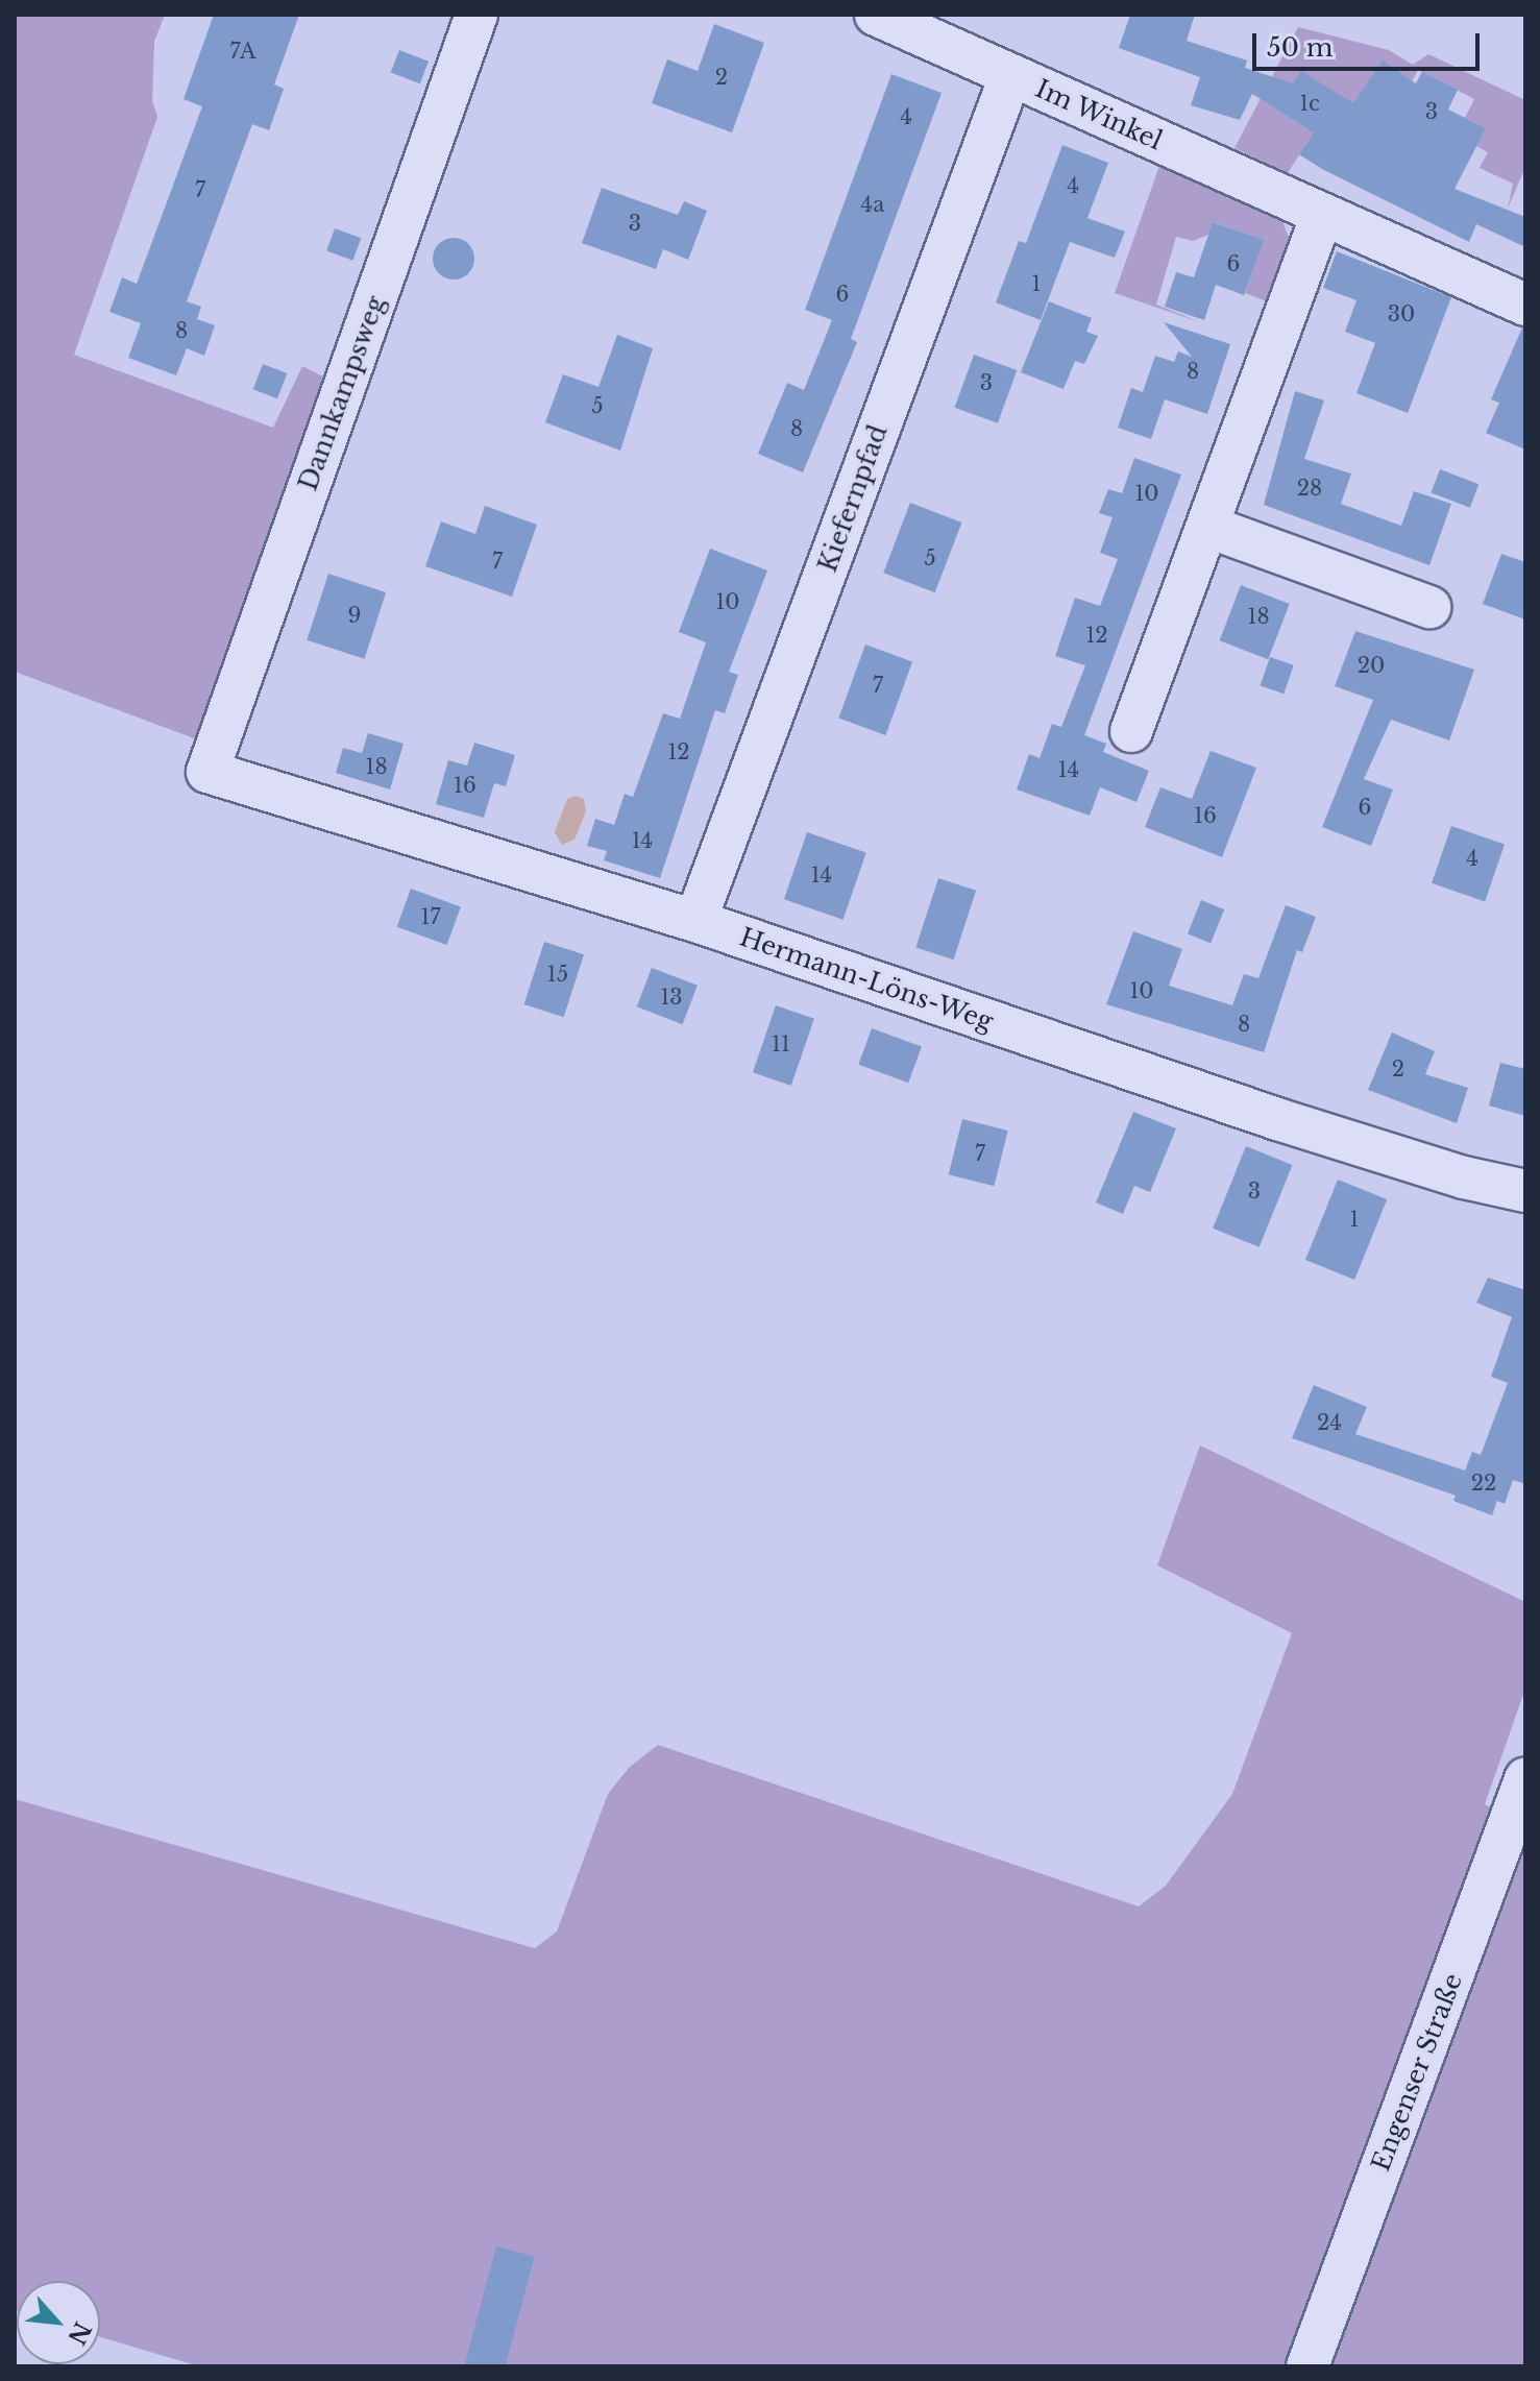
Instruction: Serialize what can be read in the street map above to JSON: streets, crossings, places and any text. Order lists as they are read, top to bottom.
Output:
{
  "streets": {
    "street": [
      "Im Winkel",
      "Dannkampsweg",
      "Kiefernpfad",
      "Hermann-Löns-Weg",
      "Engenser Straße"
    ]
  },
  "crossings": [
    ["Im Winkel", "Kiefernpfad"],
    ["Dannkampsweg", "Hermann-Löns-Weg"],
    ["Kiefernpfad", "Hermann-Löns-Weg"]
  ],
  "house_numbers": [
    "7A",
    "2",
    "1c",
    "3",
    "4",
    "4",
    "7",
    "4a",
    "3",
    "6",
    "1",
    "6",
    "30",
    "8",
    "8",
    "3",
    "5",
    "8",
    "28",
    "10",
    "5",
    "7",
    "10",
    "9",
    "18",
    "12",
    "20",
    "7",
    "12",
    "18",
    "14",
    "16",
    "6",
    "16",
    "14",
    "4",
    "14",
    "17",
    "15",
    "10",
    "13",
    "8",
    "11",
    "2",
    "7",
    "3",
    "1",
    "24",
    "22"
  ],
  "scale_bar": "50 m",
  "north": "bottom right"
}
